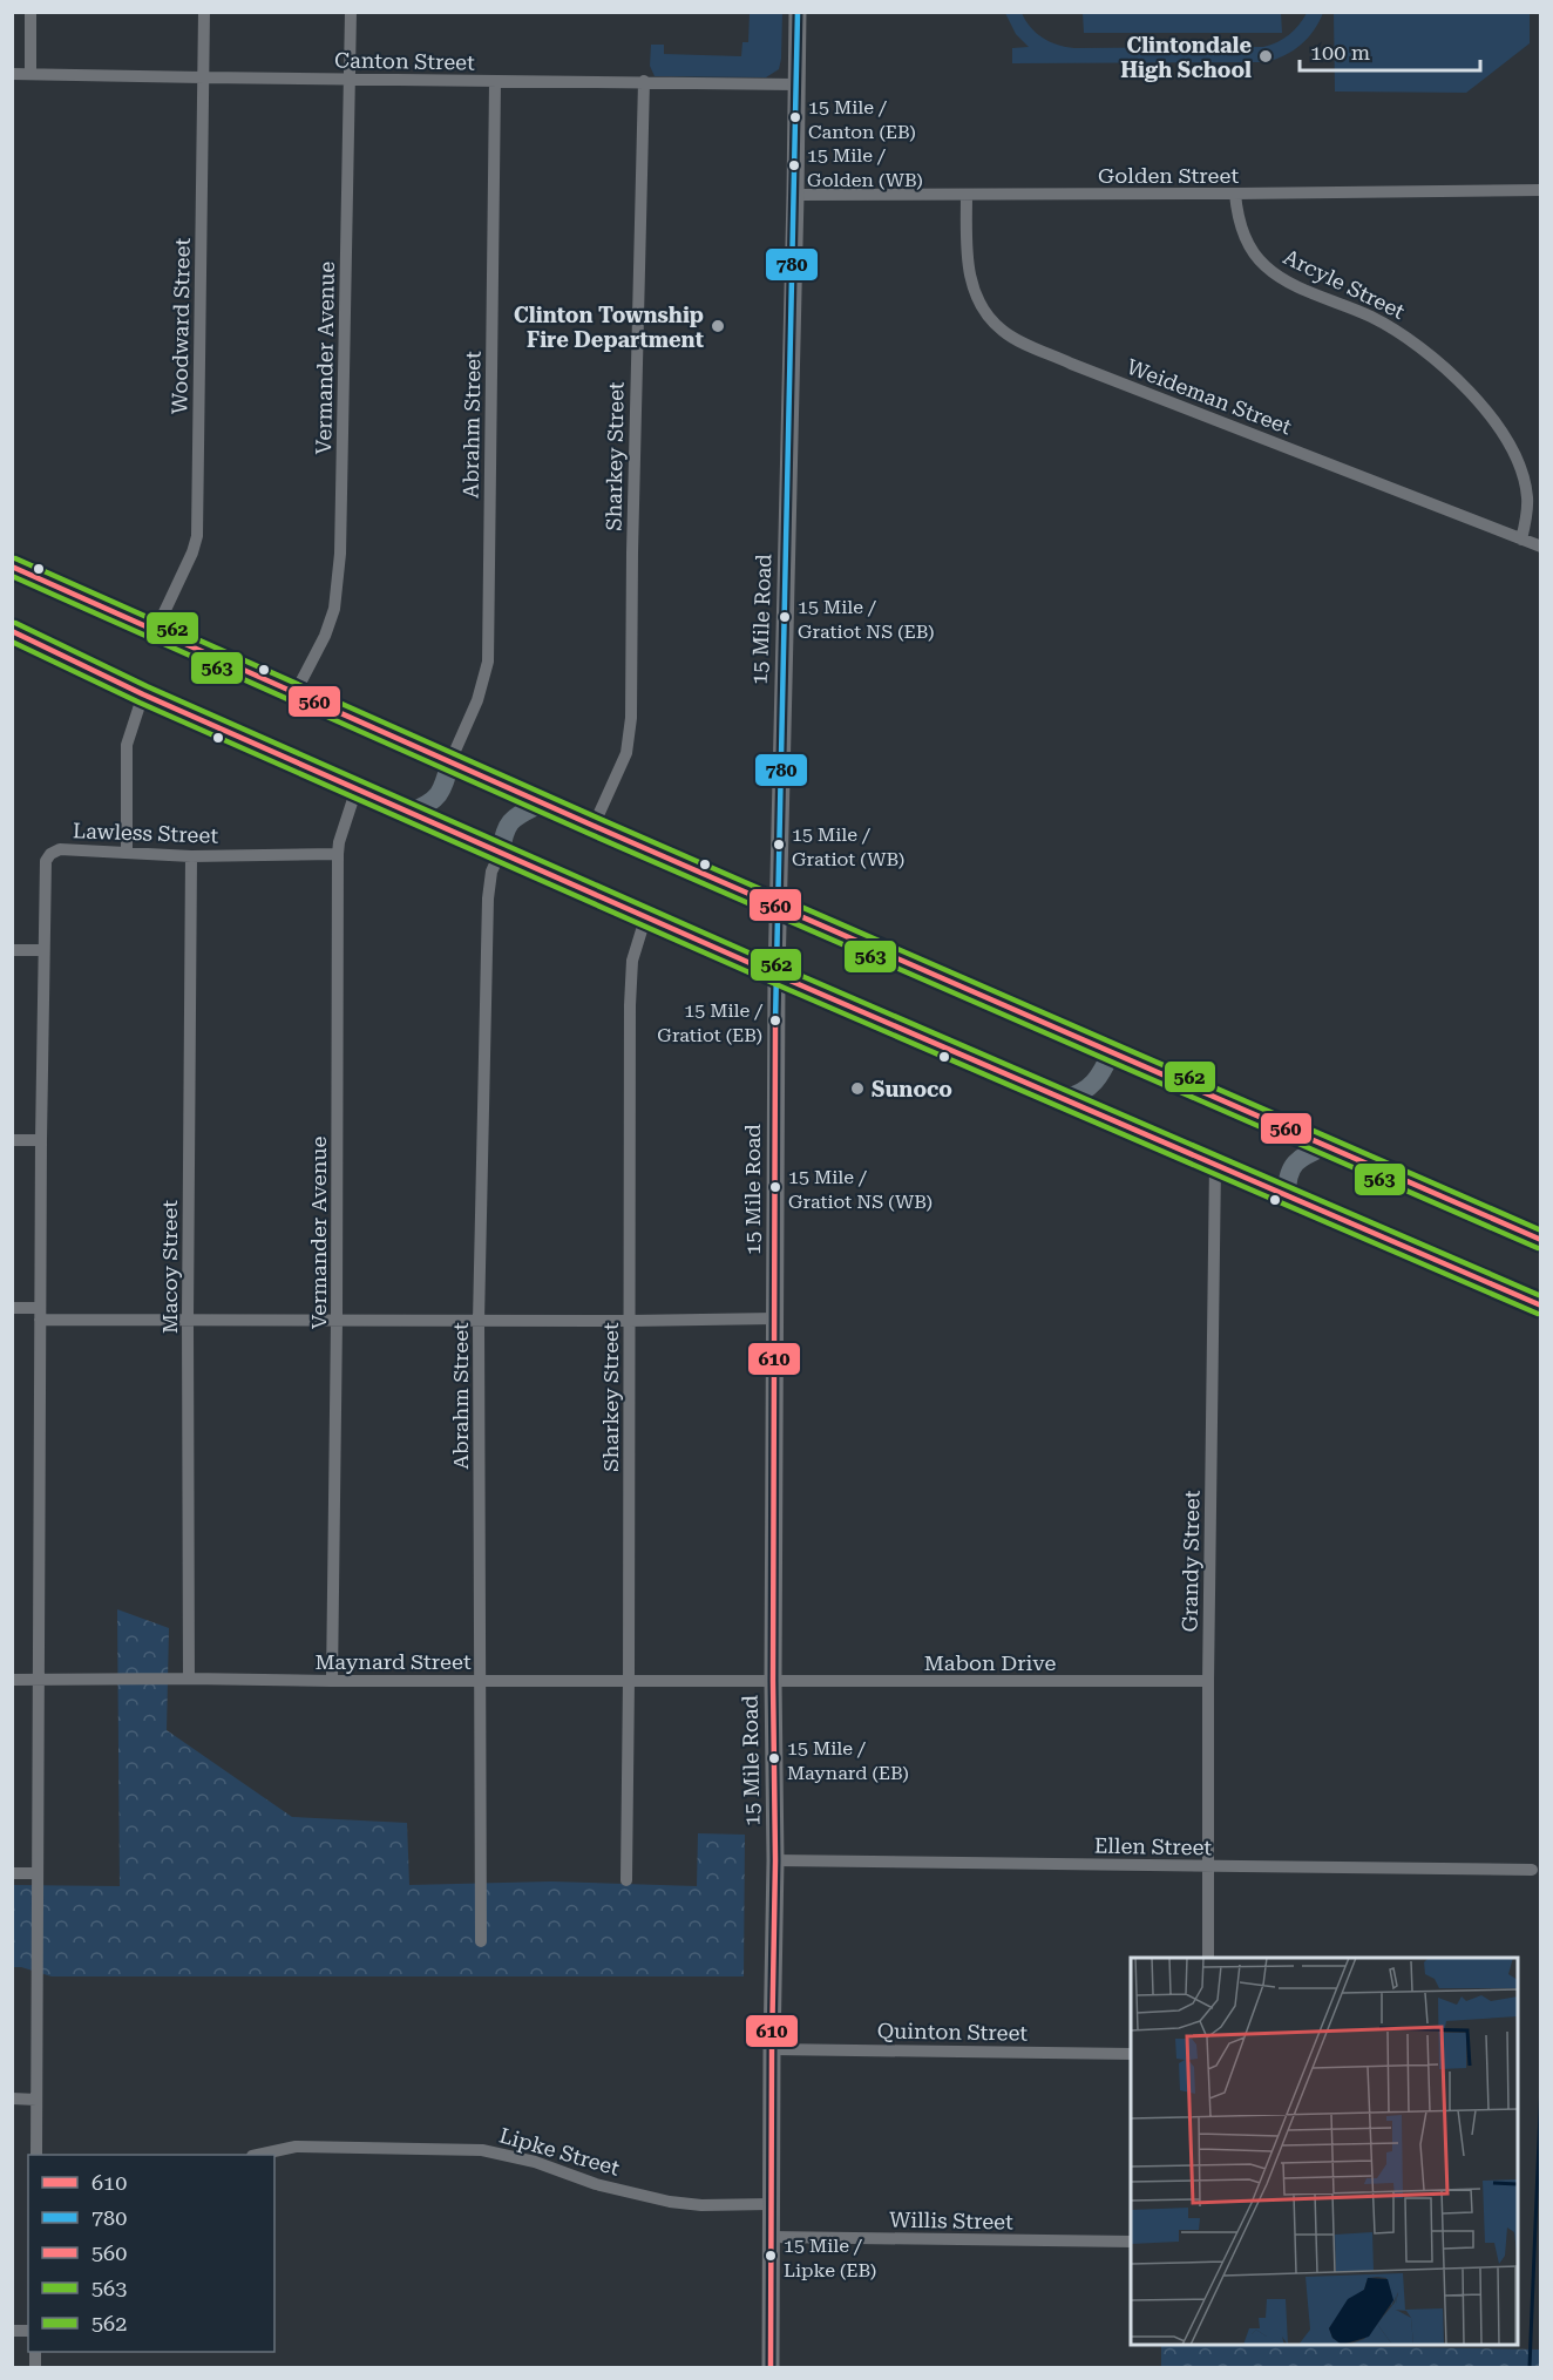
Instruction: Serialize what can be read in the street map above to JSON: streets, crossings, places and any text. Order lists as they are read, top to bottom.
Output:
{
  "streets": {
    "main road": ["15 Mile Road"],
    "street": [
      "Canton Street",
      "Golden Street",
      "Arcyle Street",
      "Woodward Street",
      "Vermander Avenue",
      "Weideman Street",
      "Abrahm Street",
      "Sharkey Street",
      "Lawless Street",
      "Macoy Street",
      "Grandy Street",
      "Maynard Street",
      "Mabon Drive",
      "Ellen Street",
      "Quinton Street",
      "Lipke Street",
      "Willis Street"
    ]
  },
  "crossings": [
    ["Canton Street", "Woodward Street"],
    ["Canton Street", "Vermander Avenue"],
    ["Canton Street", "Abrahm Street"],
    ["Canton Street", "Sharkey Street"],
    ["Canton Street", "15 Mile Road"],
    ["Golden Street", "Arcyle Street"],
    ["Golden Street", "Weideman Street"],
    ["Golden Street", "15 Mile Road"],
    ["Arcyle Street", "Weideman Street"],
    ["Vermander Avenue", "Lawless Street"],
    ["Vermander Avenue", "Maynard Street"],
    ["Abrahm Street", "Maynard Street"],
    ["Sharkey Street", "Maynard Street"],
    ["15 Mile Road", "Maynard Street"],
    ["15 Mile Road", "Mabon Drive"],
    ["15 Mile Road", "Ellen Street"],
    ["15 Mile Road", "Quinton Street"],
    ["15 Mile Road", "Lipke Street"],
    ["15 Mile Road", "Willis Street"],
    ["Lawless Street", "Macoy Street"],
    ["Macoy Street", "Maynard Street"],
    ["Grandy Street", "Mabon Drive"],
    ["Grandy Street", "Ellen Street"],
    ["Maynard Street", "Mabon Drive"]
  ],
  "places": [
    "Clintondale High School",
    "15 Mile / Canton (EB)",
    "15 Mile / Golden (WB)",
    "Clinton Township Fire Department",
    "15 Mile / Gratiot NS (EB)",
    "15 Mile / Gratiot (WB)",
    "15 Mile / Gratiot (EB)",
    "Sunoco",
    "15 Mile / Gratiot NS (WB)",
    "15 Mile / Maynard (EB)",
    "15 Mile / Lipke (EB)"
  ],
  "lines": [
    "transit line 780",
    "transit line 562",
    "transit line 560",
    "transit line 563",
    "transit line 610"
  ],
  "legend": [
    "610",
    "780",
    "560",
    "563",
    "562"
  ],
  "scale_bar": "100 m"
}
